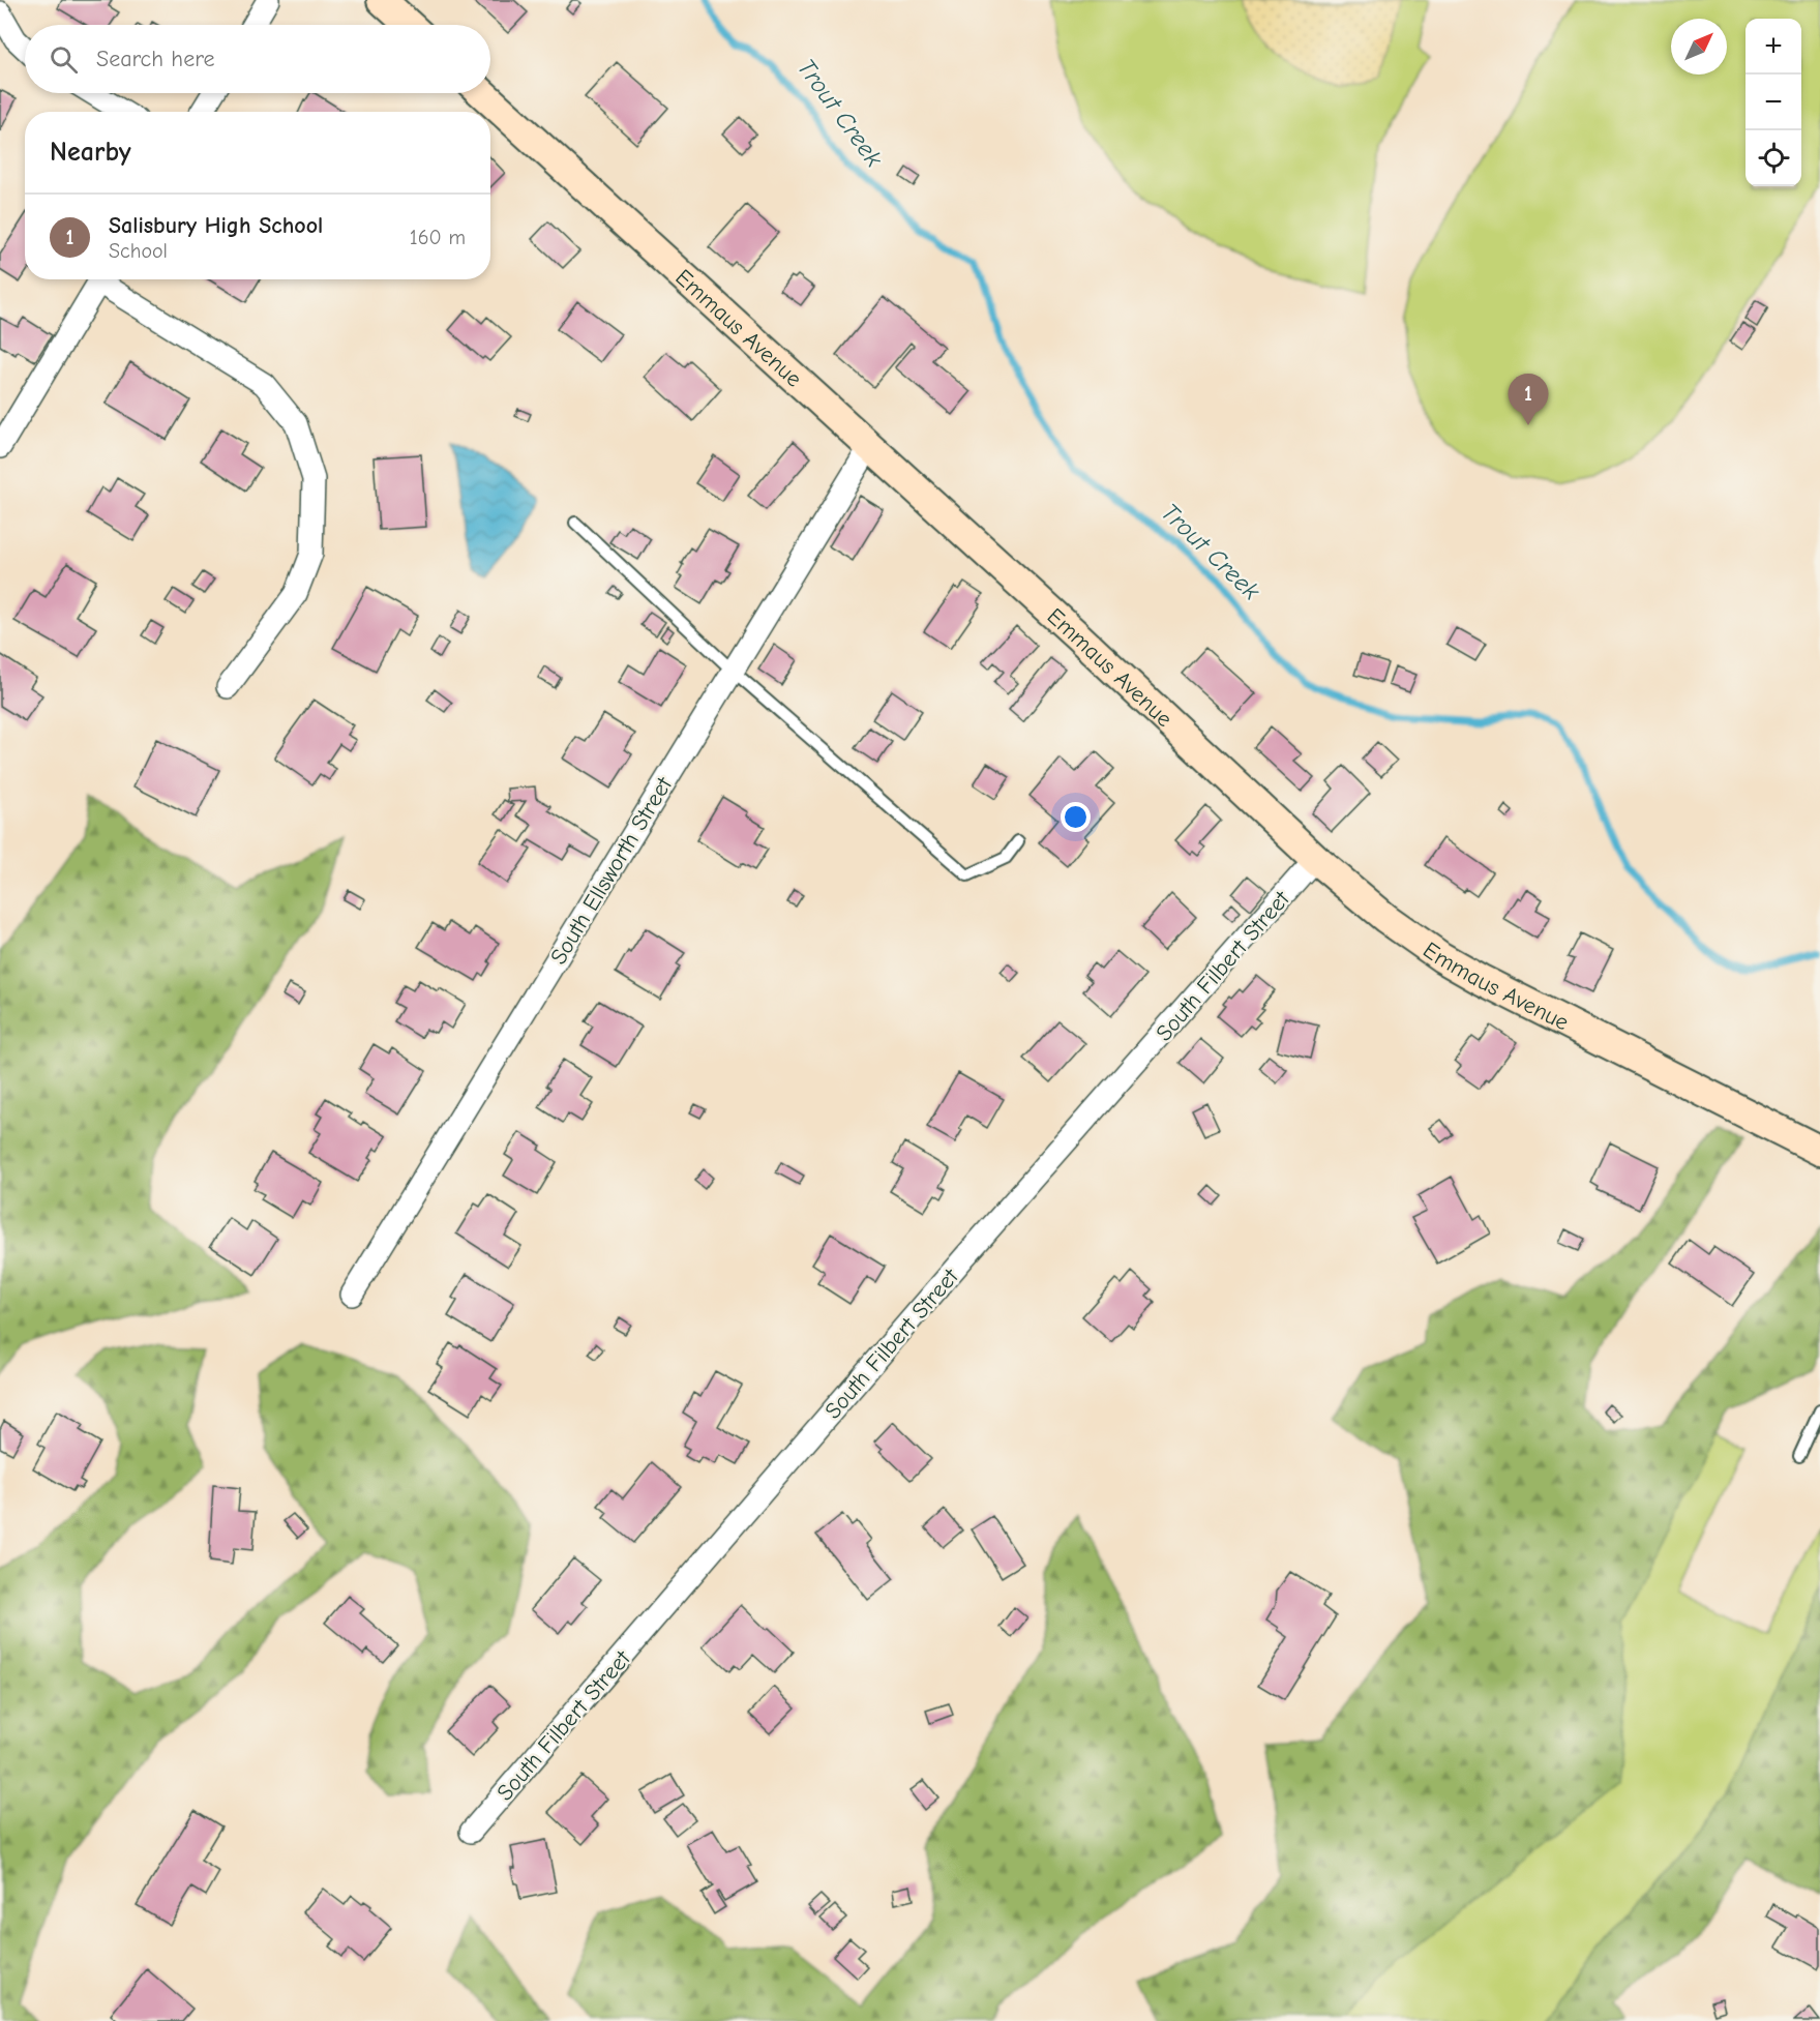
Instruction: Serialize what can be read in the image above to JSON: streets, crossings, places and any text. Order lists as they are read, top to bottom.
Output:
{
  "streets": {
    "main road": ["Emmaus Avenue"],
    "street": ["South Ellsworth Street", "South Filbert Street"]
  },
  "crossings": [
    ["Emmaus Avenue", "South Ellsworth Street"],
    ["Emmaus Avenue", "South Filbert Street"]
  ],
  "water": ["Trout Creek"],
  "north": "top right",
  "page": {
    "map_buttons": ["+", "−"],
    "search": "Search here",
    "heading": "Nearby",
    "list": [
      {
        "mark": "1",
        "name": "Salisbury High School",
        "note": "School",
        "value": "160 m"
      }
    ],
    "pins": "1"
  }
}
